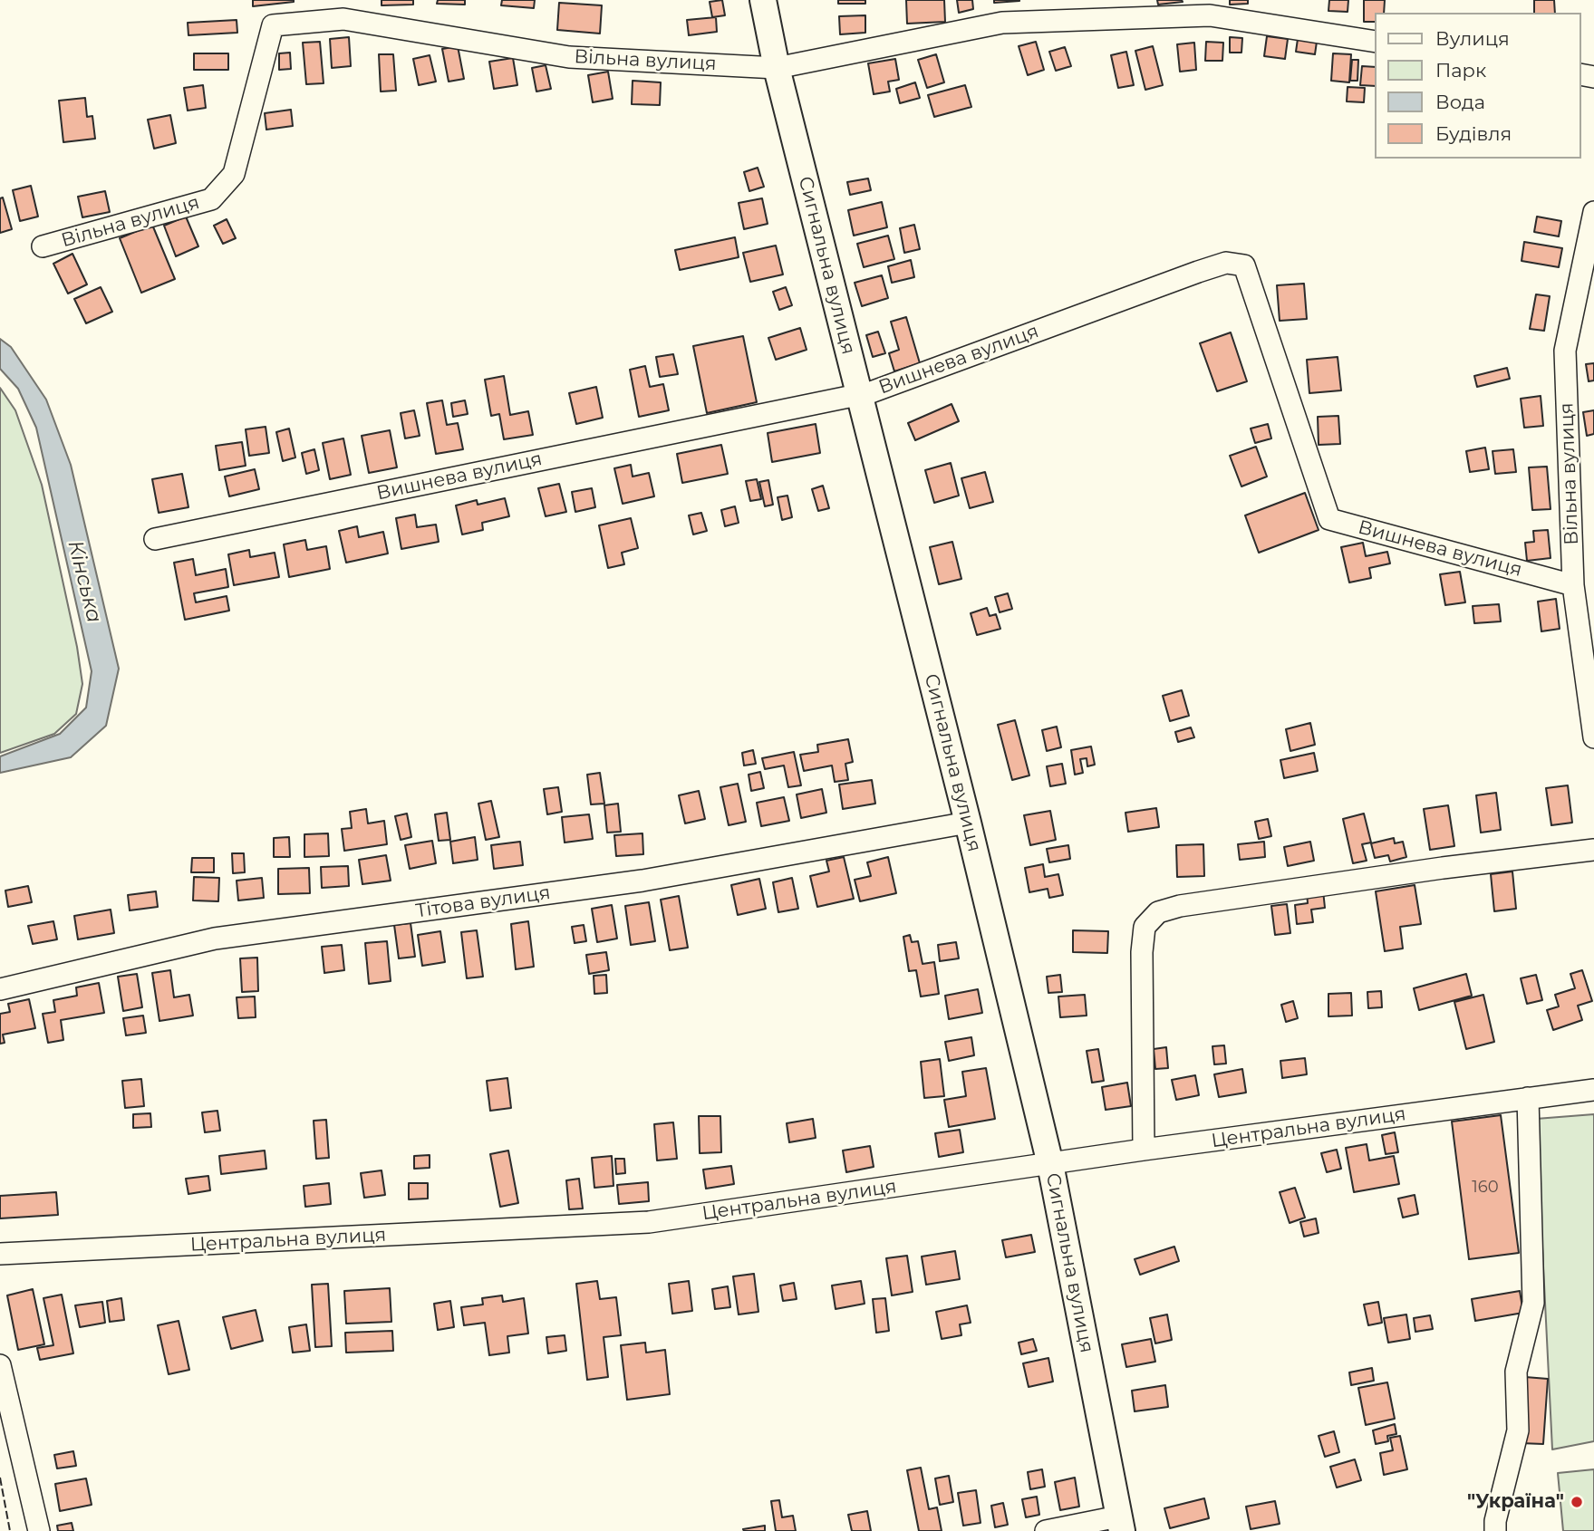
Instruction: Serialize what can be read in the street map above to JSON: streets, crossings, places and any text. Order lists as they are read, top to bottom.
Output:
{
  "streets": {
    "main road": ["Сигнальна вулиця"],
    "street": [
      "Вільна вулиця",
      "Вишнева вулиця",
      "Тітова вулиця",
      "Центральна вулиця"
    ]
  },
  "crossings": [
    ["Вільна вулиця", "Сигнальна вулиця"],
    ["Вільна вулиця", "Вишнева вулиця"],
    ["Сигнальна вулиця", "Вишнева вулиця"],
    ["Сигнальна вулиця", "Тітова вулиця"],
    ["Сигнальна вулиця", "Центральна вулиця"]
  ],
  "water": ["Кінська"],
  "places": ["\"Україна\""],
  "house_numbers": ["160"],
  "legend": [
    "Вулиця",
    "Парк",
    "Вода",
    "Будівля"
  ]
}
